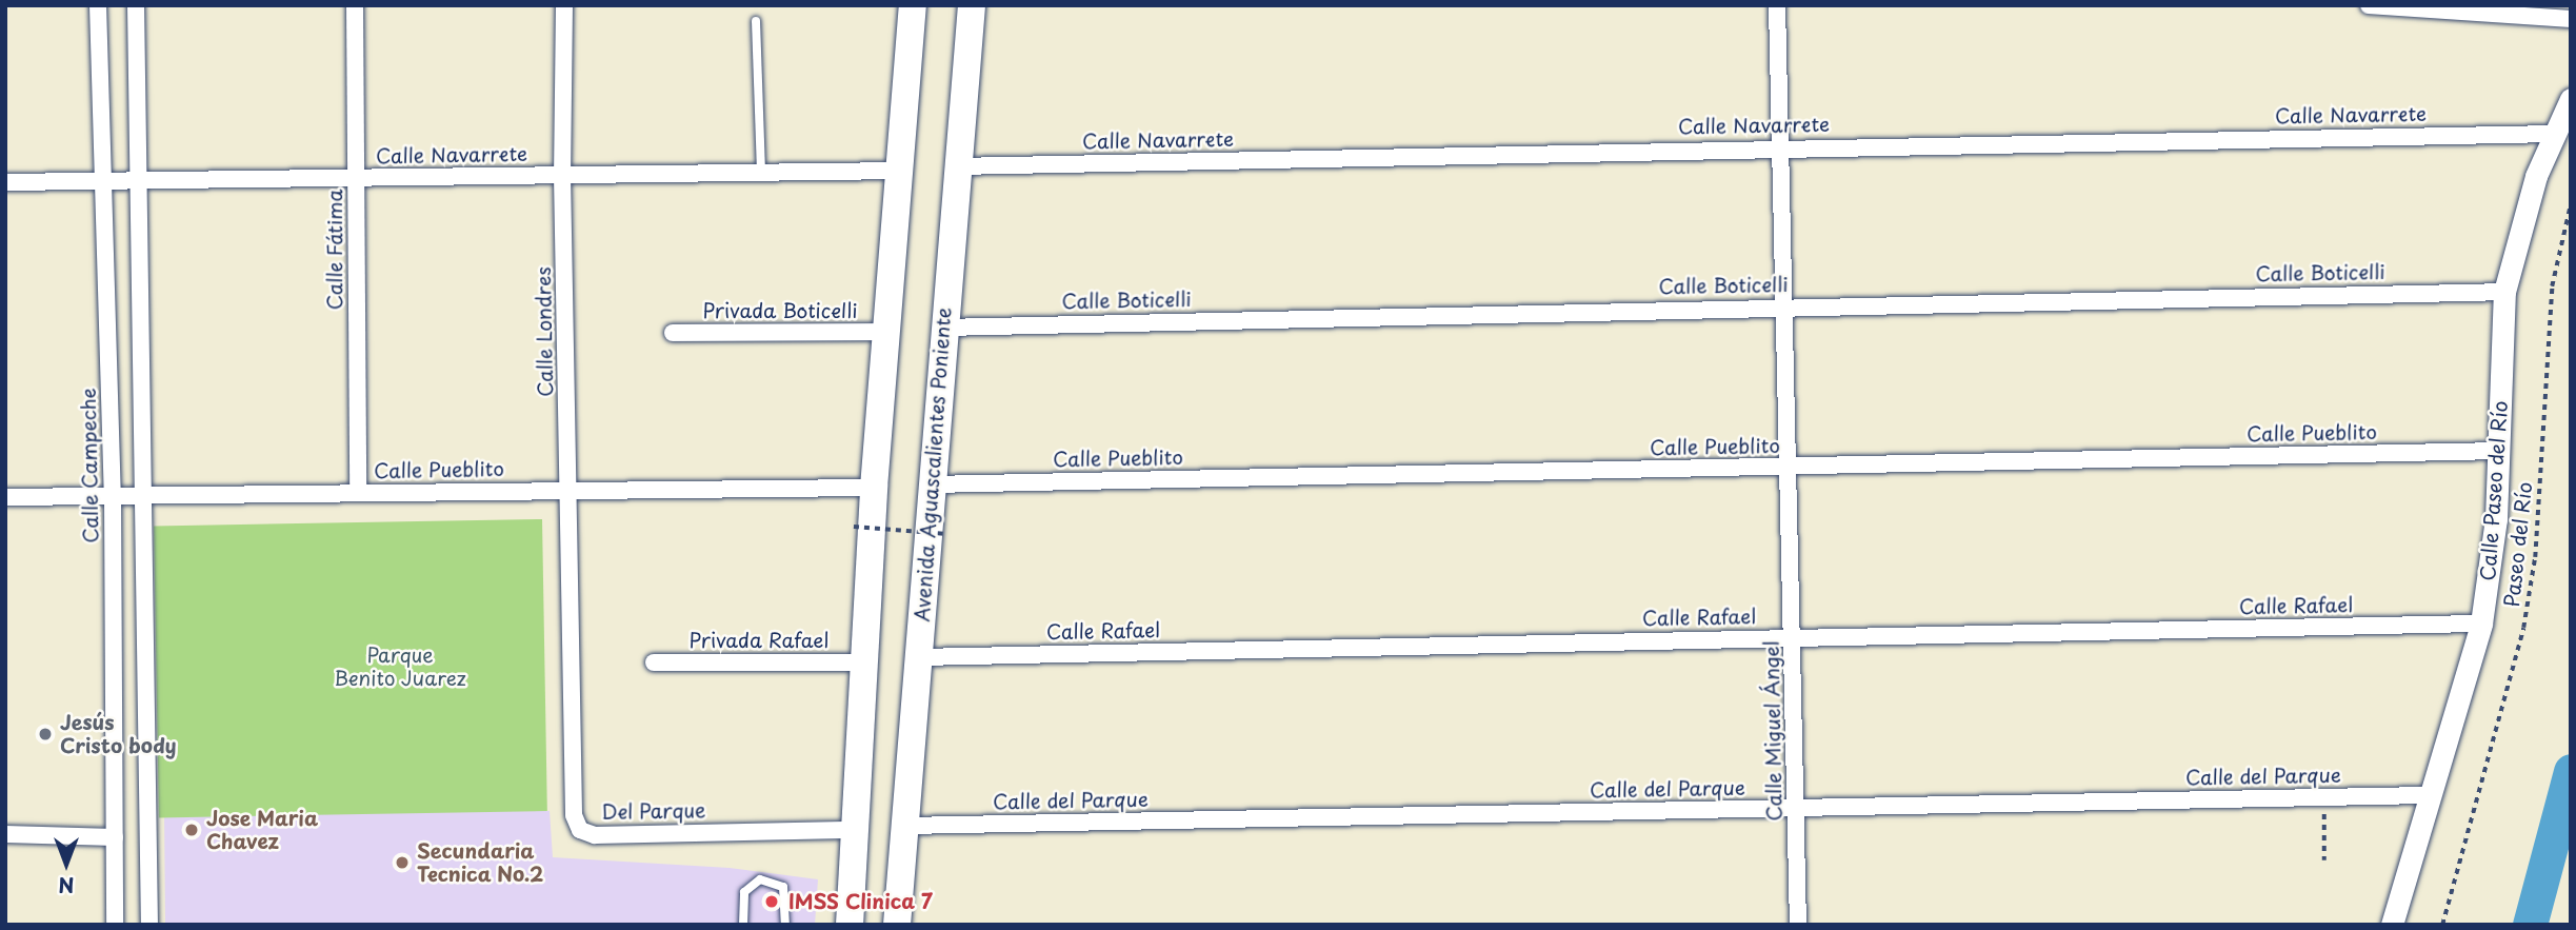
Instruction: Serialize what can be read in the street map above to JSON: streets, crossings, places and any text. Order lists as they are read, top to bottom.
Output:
{
  "streets": {
    "main road": ["Avenida Aguascalientes Poniente"],
    "street": [
      "Calle Navarrete",
      "Calle Fátima",
      "Calle Boticelli",
      "Privada Boticelli",
      "Calle Londres",
      "Calle Pueblito",
      "Calle Campeche",
      "Calle Paseo del Río",
      "Calle Rafael",
      "Privada Rafael",
      "Calle Miguel Ángel",
      "Calle del Parque",
      "Del Parque"
    ],
    "path": ["Paseo del Río"]
  },
  "crossings": [
    ["Calle Navarrete", "Calle Fátima"],
    ["Calle Navarrete", "Calle Londres"],
    ["Calle Navarrete", "Avenida Aguascalientes Poniente"],
    ["Calle Navarrete", "Calle Campeche"],
    ["Calle Navarrete", "Calle Paseo del Río"],
    ["Calle Navarrete", "Calle Miguel Ángel"],
    ["Calle Fátima", "Calle Pueblito"],
    ["Calle Boticelli", "Avenida Aguascalientes Poniente"],
    ["Calle Boticelli", "Calle Paseo del Río"],
    ["Calle Boticelli", "Calle Miguel Ángel"],
    ["Calle Londres", "Calle Pueblito"],
    ["Calle Londres", "Del Parque"],
    ["Calle Pueblito", "Avenida Aguascalientes Poniente"],
    ["Calle Pueblito", "Calle Campeche"],
    ["Calle Pueblito", "Calle Paseo del Río"],
    ["Calle Pueblito", "Calle Miguel Ángel"],
    ["Avenida Aguascalientes Poniente", "Calle Rafael"],
    ["Avenida Aguascalientes Poniente", "Calle del Parque"],
    ["Calle Paseo del Río", "Calle Rafael"],
    ["Calle Paseo del Río", "Calle del Parque"],
    ["Calle Rafael", "Calle Miguel Ángel"],
    ["Calle Miguel Ángel", "Calle del Parque"]
  ],
  "parks": ["Parque Benito Juarez"],
  "places": [
    "Jesús Cristo body",
    "Jose Maria Chavez",
    "Secundaria Tecnica No.2",
    "IMSS Clinica 7"
  ],
  "north": "bottom"
}
